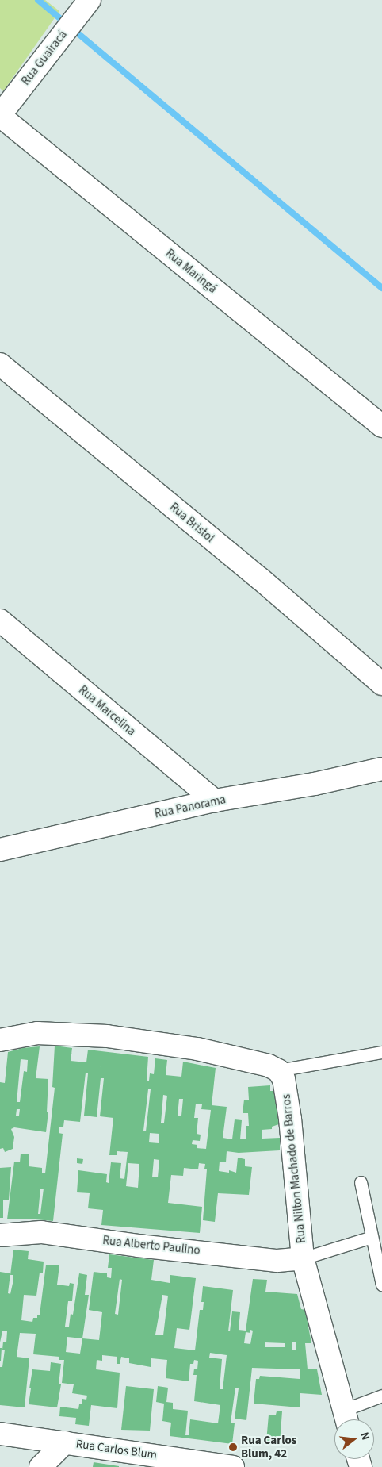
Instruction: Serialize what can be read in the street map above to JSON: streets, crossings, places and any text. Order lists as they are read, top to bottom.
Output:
{
  "streets": {
    "street": [
      "Rua Guairacá",
      "Rua Maringá",
      "Rua Bristol",
      "Rua Marcelina",
      "Rua Panorama",
      "Rua Nilton Machado de Barros",
      "Rua Alberto Paulino",
      "Rua Carlos Blum"
    ]
  },
  "crossings": [
    ["Rua Guairacá", "Rua Maringá"],
    ["Rua Marcelina", "Rua Panorama"],
    ["Rua Nilton Machado de Barros", "Rua Alberto Paulino"]
  ],
  "places": ["Rua Carlos Blum, 42"],
  "north": "right"
}
